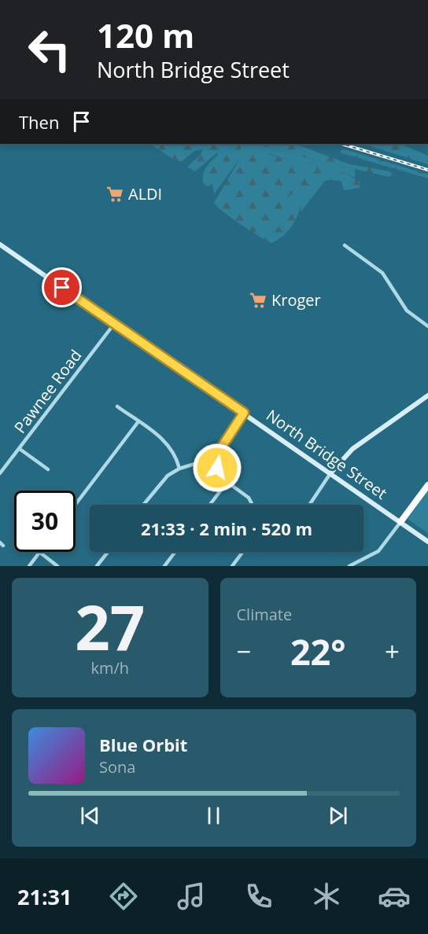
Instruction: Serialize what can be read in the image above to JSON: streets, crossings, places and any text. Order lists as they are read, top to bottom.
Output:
{
  "streets": {
    "main road": ["North Bridge Street"],
    "street": ["Pawnee Road"]
  },
  "crossings": [
    ["Pawnee Road", "North Bridge Street"]
  ],
  "places": {
    "supermarket": ["ALDI", "Kroger"]
  },
  "page": {
    "turn": ["120 m", "North Bridge Street"],
    "then": "Then",
    "limit": "30",
    "trip": "21:33 · 2 min · 520 m",
    "tile": [
      ["27", "km/h"],
      "Climate"
    ],
    "heat": ["−", "22°", "+"],
    "song": ["Blue Orbit", "Sona"],
    "tabs": "21:31"
  }
}
